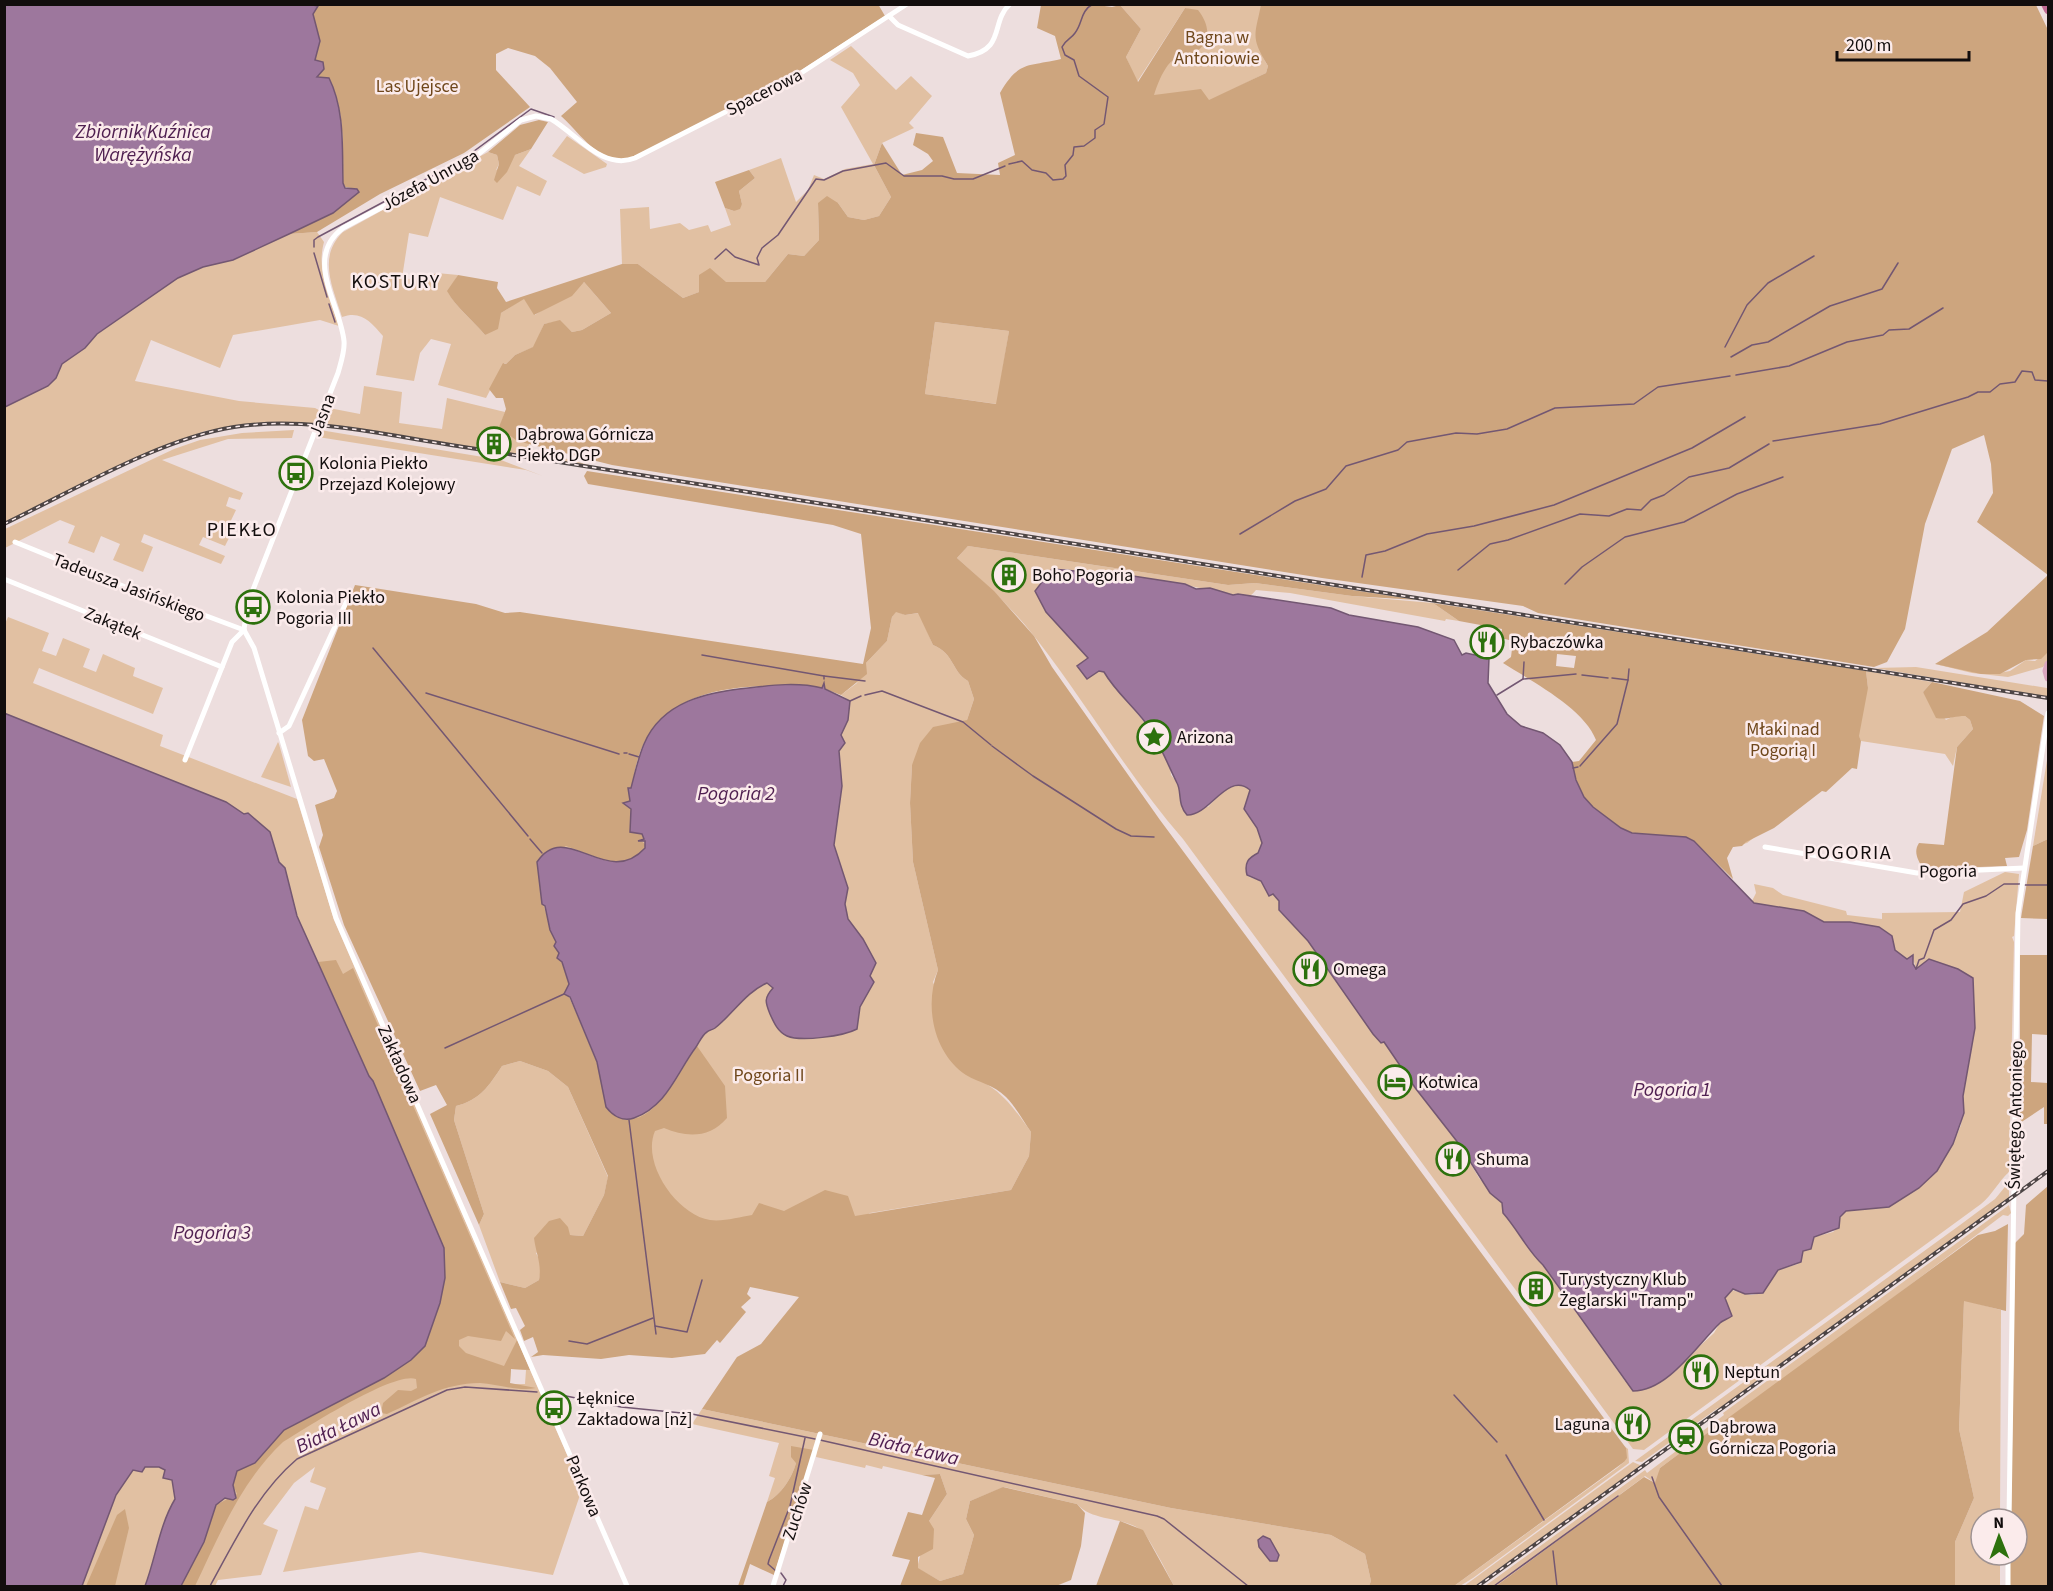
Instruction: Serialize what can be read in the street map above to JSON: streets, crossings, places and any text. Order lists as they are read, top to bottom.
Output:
{
  "streets": {
    "street": [
      "Spacerowa",
      "Józefa Unruga",
      "Jasna",
      "Tadeusza Jasińskiego",
      "Zakątek",
      "Pogoria",
      "Zakładowa",
      "Świętego Antoniego",
      "Parkowa",
      "Zuchów"
    ]
  },
  "crossings": [
    ["Spacerowa", "Józefa Unruga"],
    ["Józefa Unruga", "Jasna"],
    ["Jasna", "Tadeusza Jasińskiego"],
    ["Jasna", "Zakątek"],
    ["Jasna", "Zakładowa"],
    ["Tadeusza Jasińskiego", "Zakładowa"],
    ["Pogoria", "Świętego Antoniego"],
    ["Zakładowa", "Parkowa"]
  ],
  "districts": ["KOSTURY", "PIEKŁO", "POGORIA"],
  "water": [
    "Zbiornik Kuźnica Warężyńska",
    "Pogoria 2",
    "Pogoria 1",
    "Pogoria 3",
    "Biała Ława"
  ],
  "parks": [
    "Bagna w Antoniowie",
    "Las Ujejsce",
    "Młaki nad Pogorią I",
    "Pogoria II"
  ],
  "places": {
    "building": ["Dąbrowa Górnicza Piekło DGP", "Boho Pogoria", "Turystyczny Klub Żeglarski \"Tramp\""],
    "bus stop": ["Kolonia Piekło Przejazd Kolejowy", "Kolonia Piekło Pogoria III", "Łęknice Zakładowa [nż]"],
    "restaurant": [
      "Rybaczówka",
      "Omega",
      "Shuma",
      "Neptun",
      "Laguna"
    ],
    "place": ["Arizona"],
    "hotel": ["Kotwica"],
    "station": ["Dąbrowa Górnicza Pogoria"]
  },
  "scale_bar": "200 m",
  "north": "top"
}
